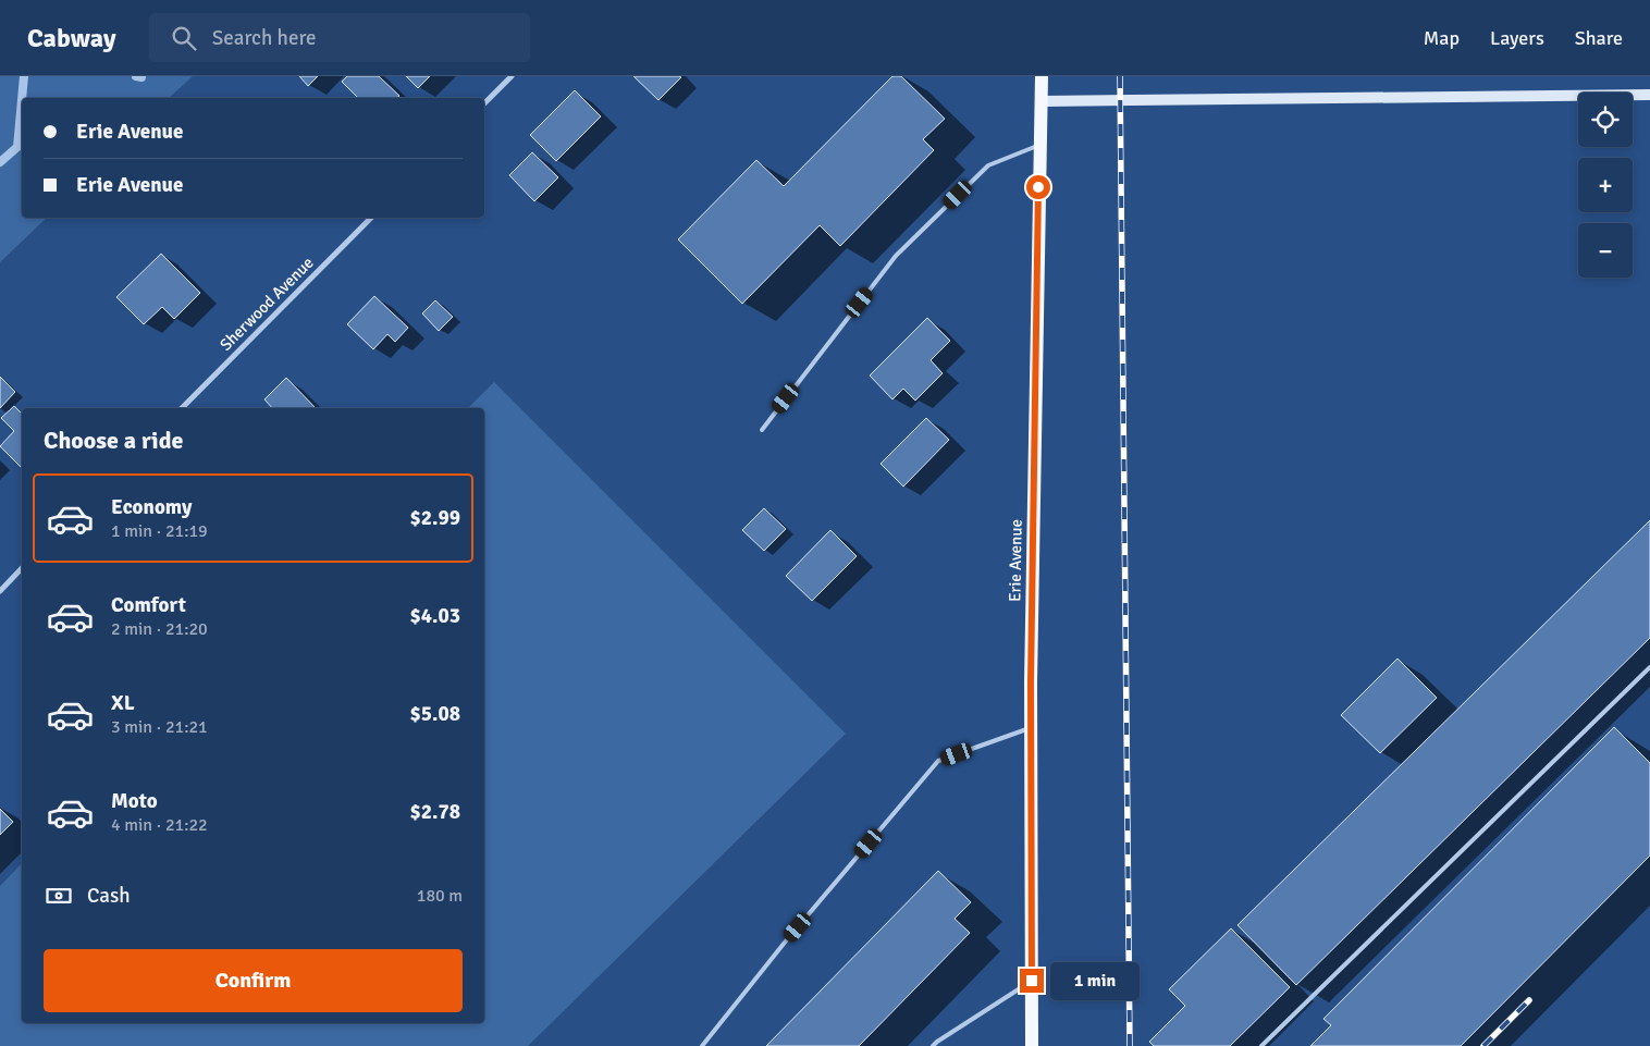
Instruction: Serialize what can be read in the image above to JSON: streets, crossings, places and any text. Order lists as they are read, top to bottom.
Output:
{
  "streets": {
    "main road": ["Erie Avenue"],
    "street": ["Sherwood Avenue"]
  },
  "page": {
    "header": "Cabway",
    "search": "Search here",
    "nav": ["Map", "Layers", "Share"],
    "map_buttons": ["+", "−"],
    "banner": ["Erie Avenue", "Erie Avenue"],
    "heading": "Choose a ride",
    "list": [
      {
        "name": "Economy",
        "note": "1 min · 21:19",
        "value": "$2.99"
      },
      {
        "name": "Comfort",
        "note": "2 min · 21:20",
        "value": "$4.03"
      },
      {
        "name": "XL",
        "note": "3 min · 21:21",
        "value": "$5.08"
      },
      {
        "name": "Moto",
        "note": "4 min · 21:22",
        "value": "$2.78"
      }
    ],
    "pay": ["Cash", "180 m"],
    "buttons": "Confirm",
    "bubble": "1 min"
  }
}
